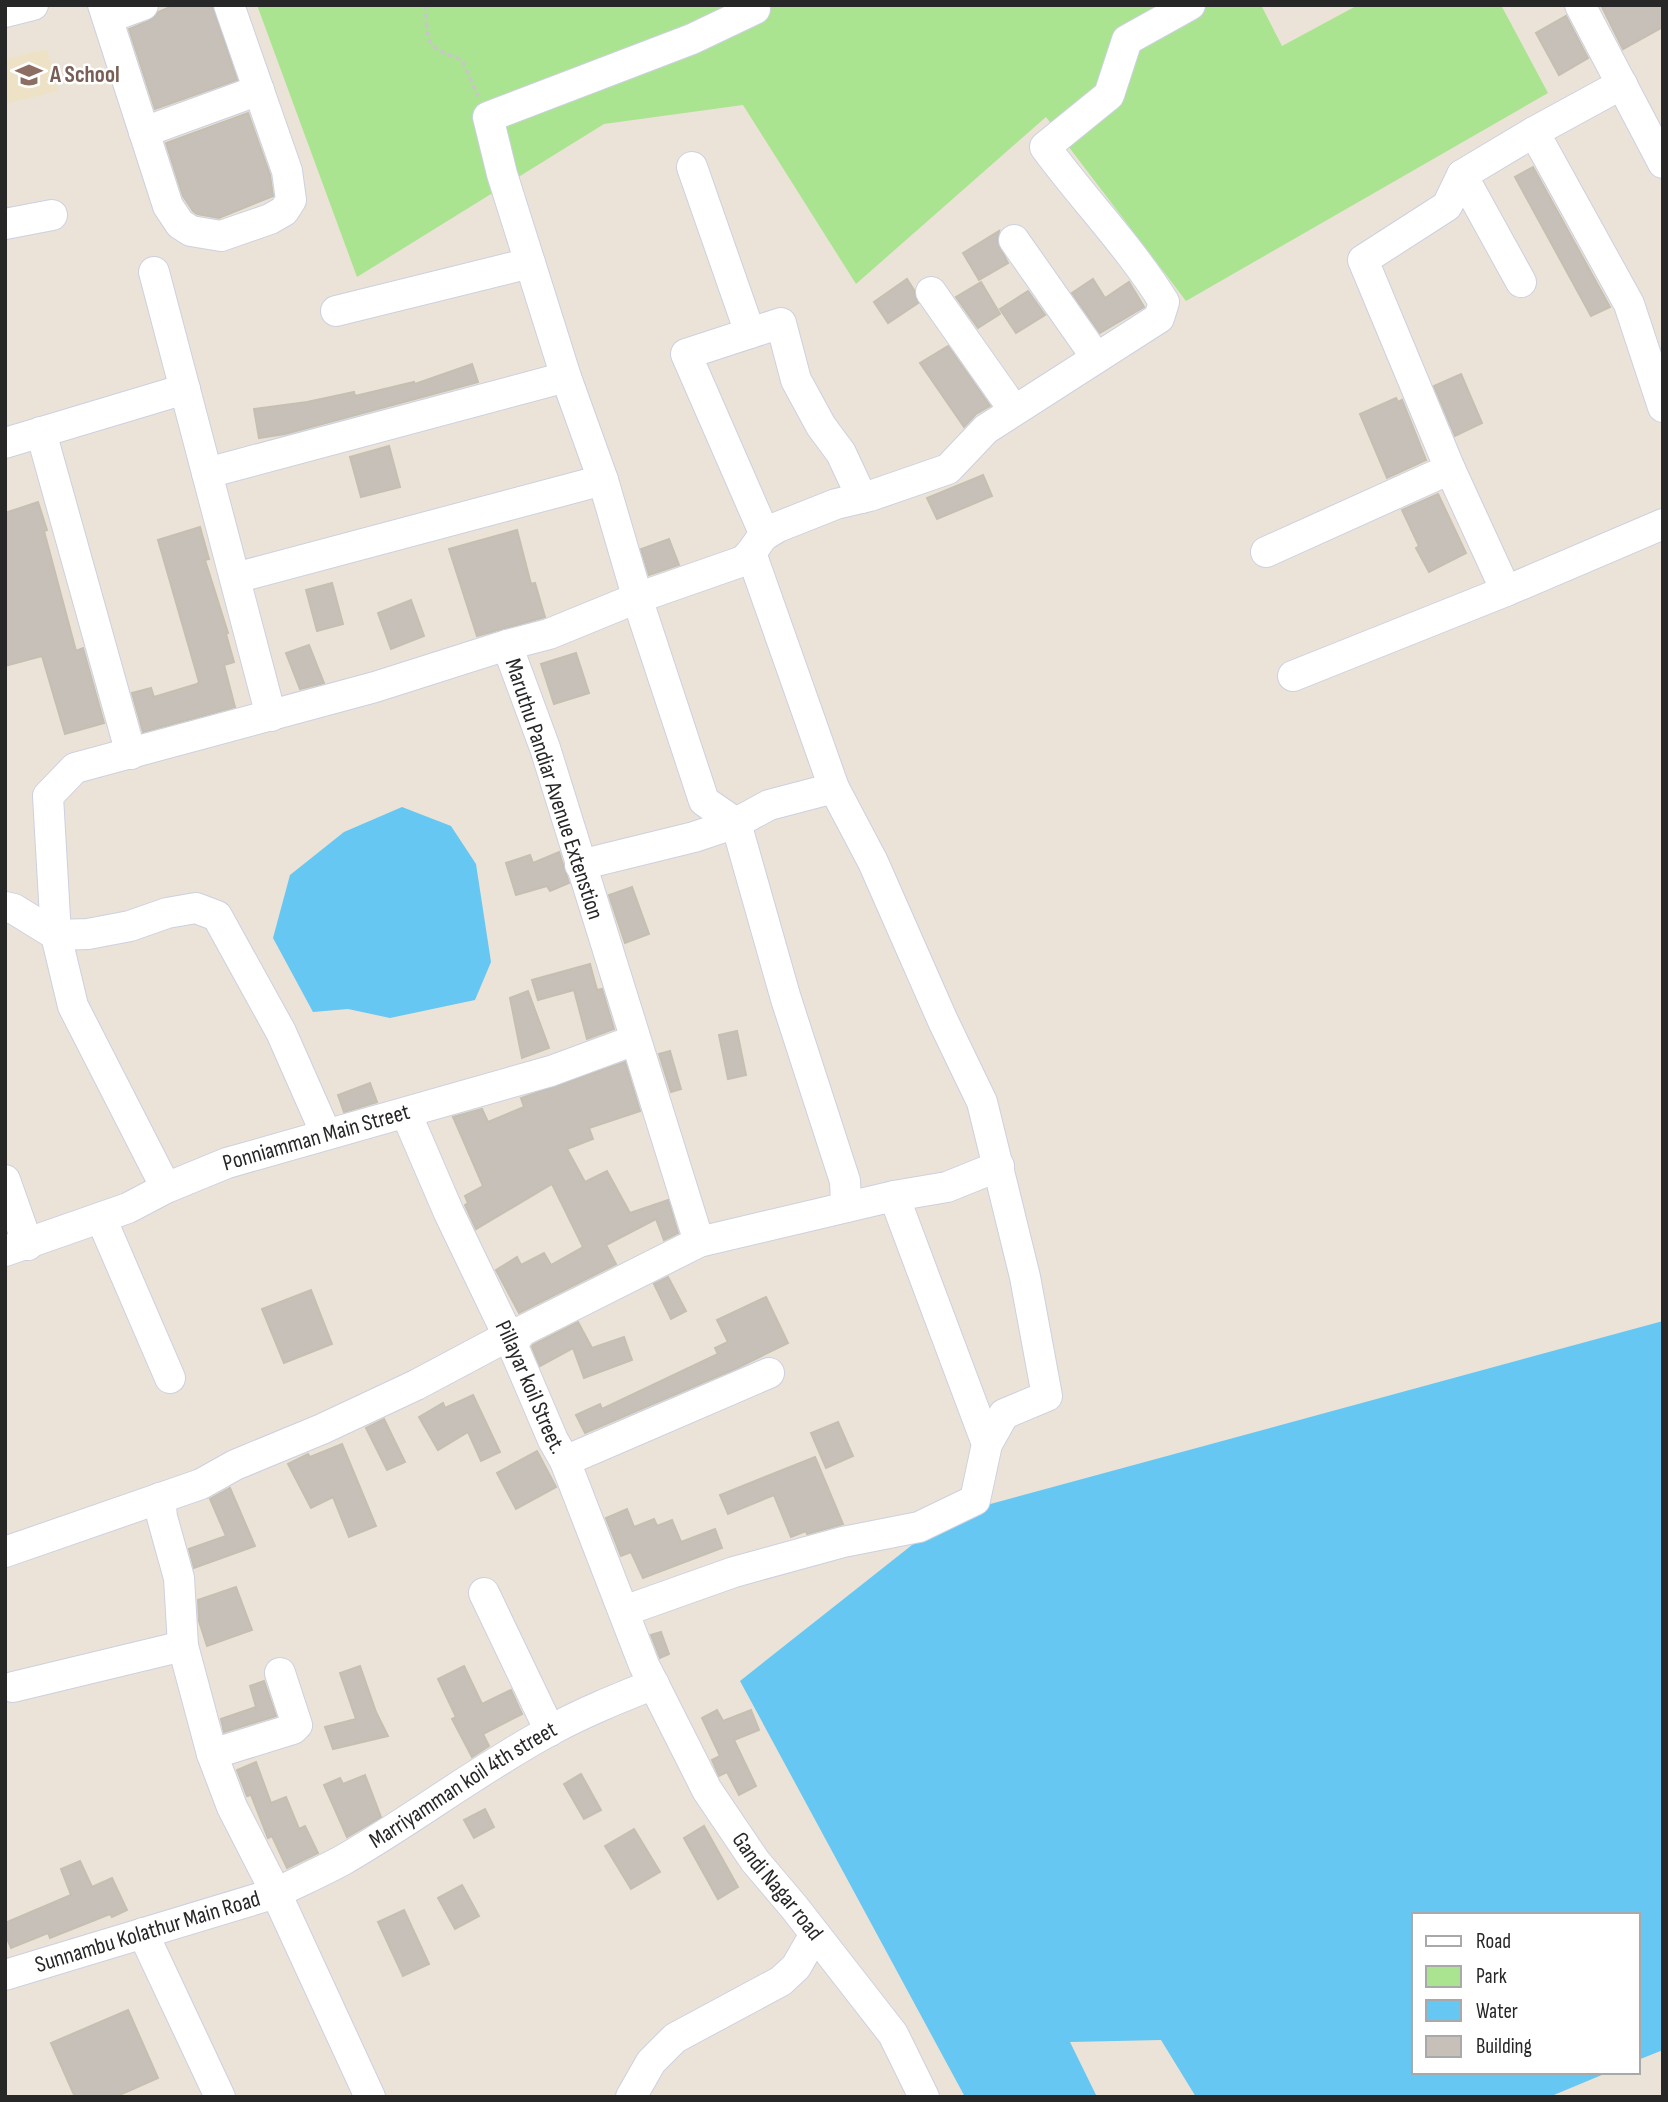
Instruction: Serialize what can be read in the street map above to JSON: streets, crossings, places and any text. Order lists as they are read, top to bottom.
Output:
{
  "streets": {
    "street": [
      "Maruthu Pandiar Avenue Extenstion",
      "Ponniamman Main Street",
      "Pillayar koil Street.",
      "Marriyamman koil 4th street",
      "Gandi Nagar road",
      "Sunnambu Kolathur Main Road"
    ]
  },
  "crossings": [
    ["Maruthu Pandiar Avenue Extenstion", "Ponniamman Main Street"],
    ["Ponniamman Main Street", "Pillayar koil Street."],
    ["Pillayar koil Street.", "Marriyamman koil 4th street"],
    ["Pillayar koil Street.", "Gandi Nagar road"],
    ["Marriyamman koil 4th street", "Gandi Nagar road"],
    ["Marriyamman koil 4th street", "Sunnambu Kolathur Main Road"]
  ],
  "places": {
    "school or university": ["A School"]
  },
  "legend": [
    "Road",
    "Park",
    "Water",
    "Building"
  ]
}
